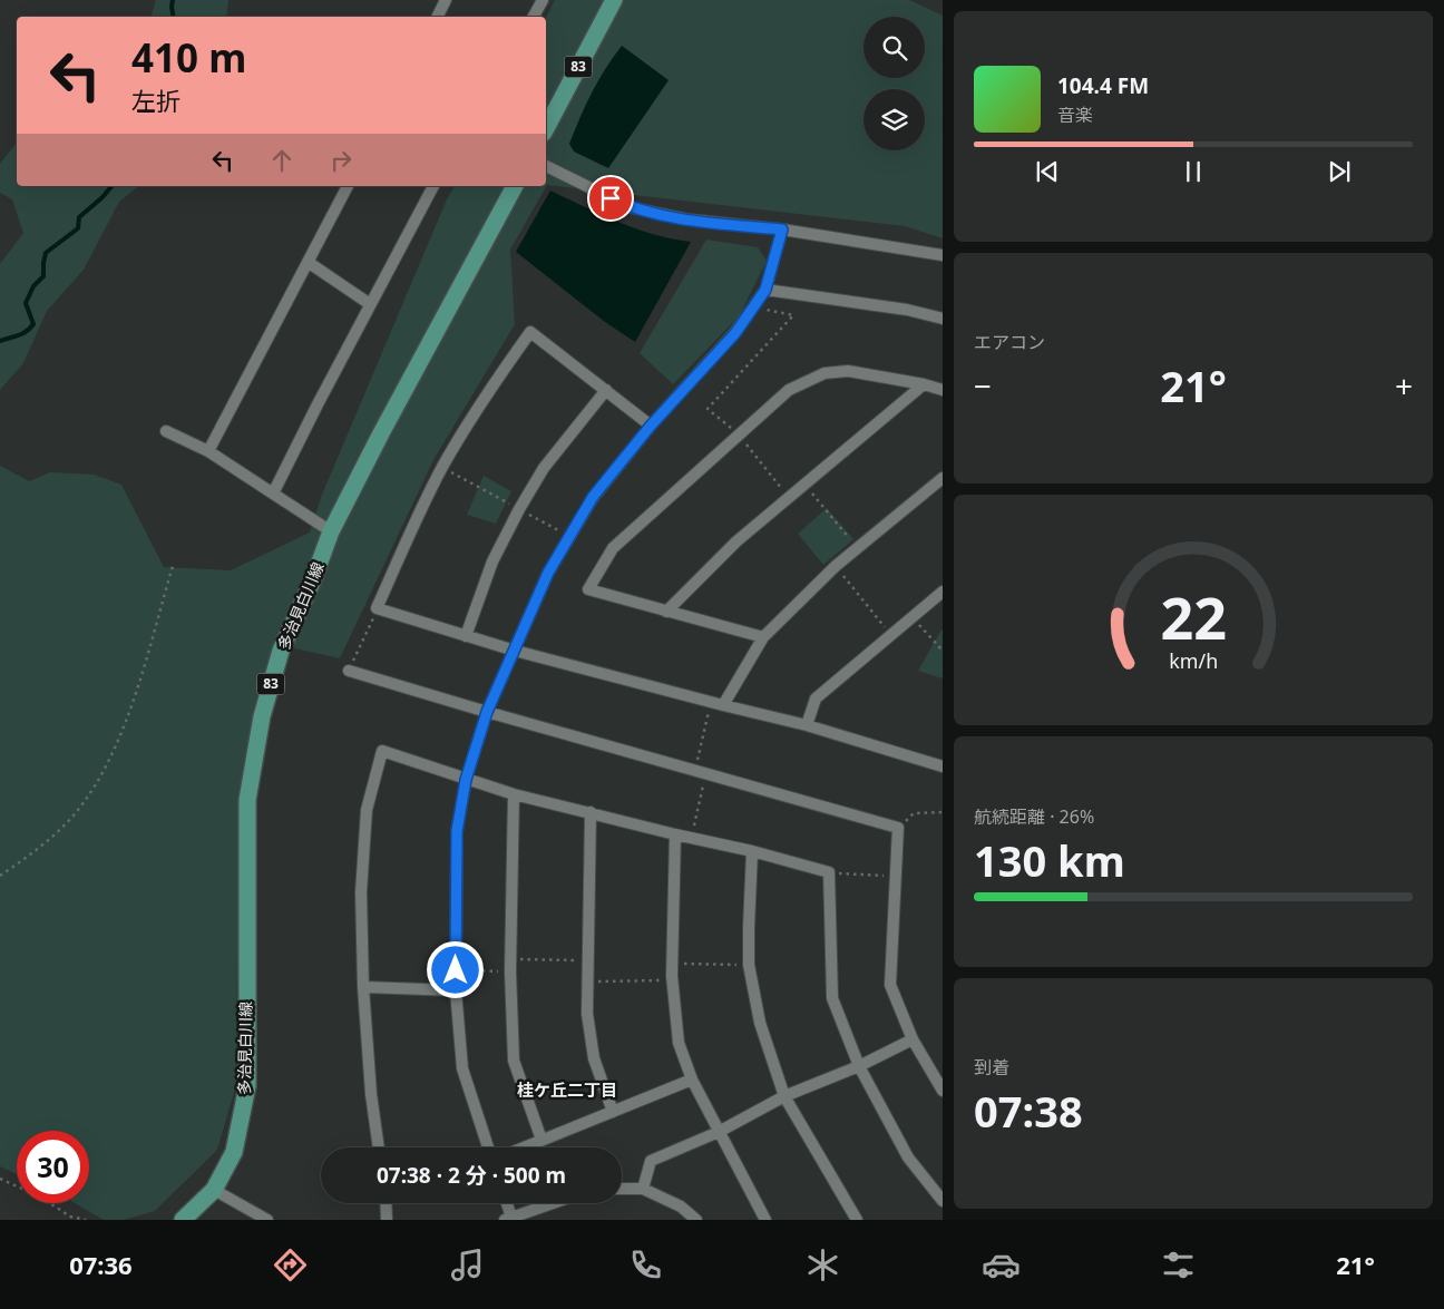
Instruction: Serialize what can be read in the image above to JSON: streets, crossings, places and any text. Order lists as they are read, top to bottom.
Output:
{
  "streets": {
    "main road": ["83", "多治見白川線"]
  },
  "districts": ["桂ケ丘二丁目"],
  "page": {
    "turn": ["410 m", "左折"],
    "song": ["104.4 FM", "音楽"],
    "tile": [
      "エアコン",
      ["航続距離 · 26%", "130 km"],
      ["到着", "07:38"]
    ],
    "heat": ["−", "21°", "+"],
    "limit": "30",
    "trip": "07:38 · 2 分 · 500 m",
    "tabs": ["07:36", "21°"],
    "gauge": ["22", "km/h"]
  }
}
